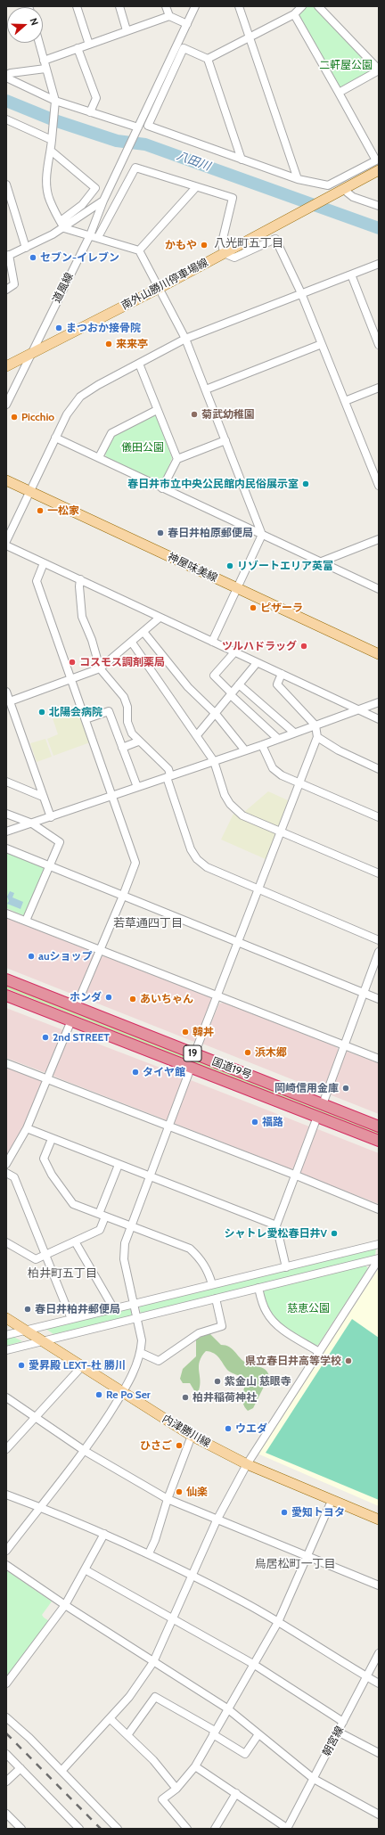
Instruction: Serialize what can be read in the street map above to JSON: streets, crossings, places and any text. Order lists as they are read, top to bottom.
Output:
{
  "streets": {
    "highway": ["19", "国道19号"],
    "main road": ["南外山勝川停車場線", "神屋味美線", "内津勝川線"],
    "street": ["道風線", "朝宮線"]
  },
  "crossings": [
    ["南外山勝川停車場線", "道風線"]
  ],
  "districts": [
    "八光町五丁目",
    "若草通四丁目",
    "柏井町五丁目",
    "鳥居松町一丁目"
  ],
  "water": ["八田川"],
  "parks": ["二軒屋公園", "儀田公園", "慈恵公園"],
  "places": [
    "かもや",
    "セブン-イレブン",
    "まつおか接骨院",
    "来来亭",
    "菊武幼稚園",
    "Picchio",
    "春日井市立中央公民館内民俗展示室",
    "一松家",
    "春日井柏原郵便局",
    "リゾートエリア英富",
    "ピザーラ",
    "ツルハドラッグ",
    "コスモス調剤薬局",
    "北陽会病院",
    "auショップ",
    "ホンダ",
    "あいちゃん",
    "韓丼",
    "2nd STREET",
    "浜木郷",
    "タイヤ館",
    "岡崎信用金庫",
    "福路",
    "シャトレ愛松春日井V",
    "春日井柏井郵便局",
    "県立春日井高等学校",
    "愛昇殿 LEXT-杜 勝川",
    "紫金山 慈眼寺",
    "Re Po Ser",
    "柏井稲荷神社",
    "ウエダ",
    "ひさご",
    "仙楽",
    "愛知トヨタ"
  ],
  "north": "right"
}
